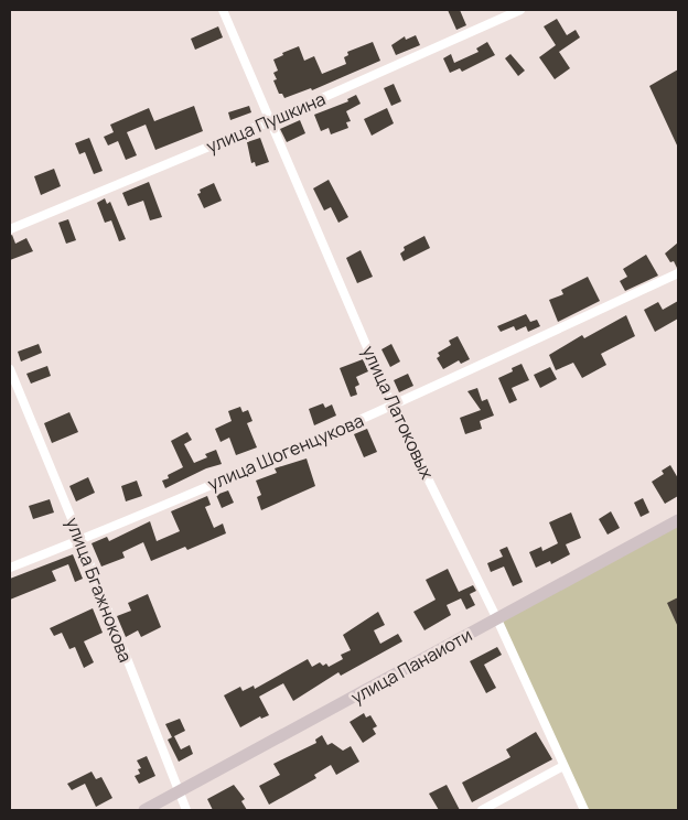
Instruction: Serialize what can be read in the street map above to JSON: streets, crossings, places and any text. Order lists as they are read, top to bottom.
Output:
{
  "streets": {
    "street": [
      "улица Пушкина",
      "улица Латоковых",
      "улица Шогенцукова",
      "улица Бгажнокова",
      "улица Панаиоти"
    ]
  },
  "crossings": [
    ["улица Пушкина", "улица Латоковых"],
    ["улица Латоковых", "улица Шогенцукова"],
    ["улица Латоковых", "улица Панаиоти"],
    ["улица Шогенцукова", "улица Бгажнокова"],
    ["улица Бгажнокова", "улица Панаиоти"]
  ]
}
